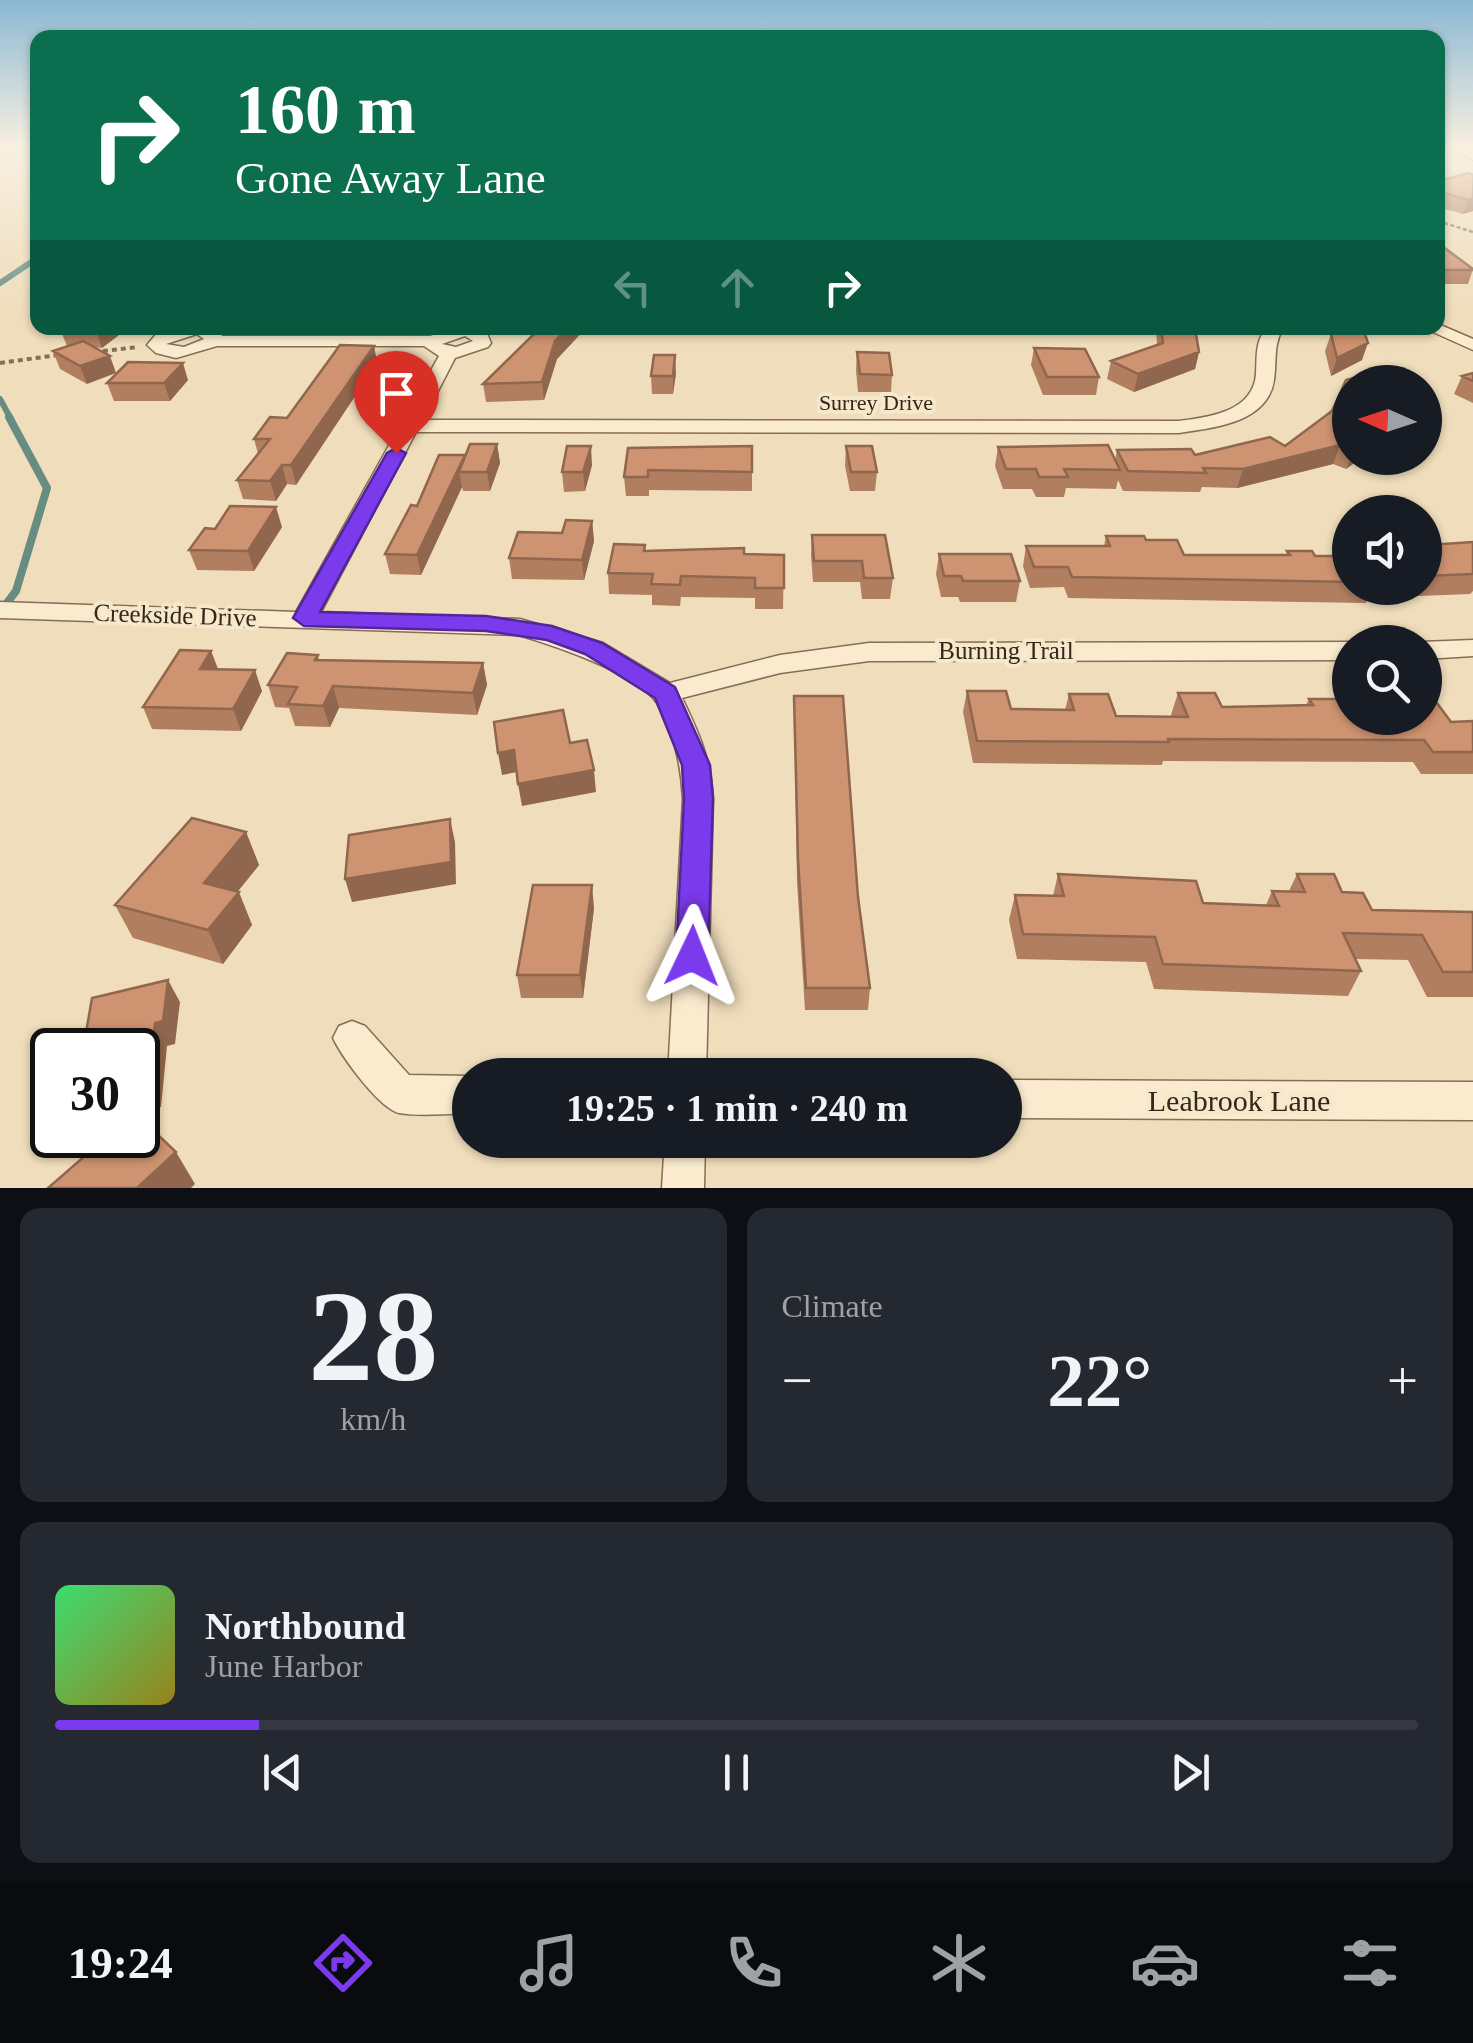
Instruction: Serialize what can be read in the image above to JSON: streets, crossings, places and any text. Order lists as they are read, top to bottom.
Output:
{
  "streets": {
    "street": [
      "Surrey Drive",
      "Creekside Drive",
      "Burning Trail",
      "Leabrook Lane"
    ]
  },
  "crossings": [
    ["Creekside Drive", "Burning Trail"]
  ],
  "north": "left",
  "page": {
    "turn": ["160 m", "Gone Away Lane"],
    "limit": "30",
    "trip": "19:25 · 1 min · 240 m",
    "tile": [
      ["28", "km/h"],
      "Climate"
    ],
    "heat": ["−", "22°", "+"],
    "song": ["Northbound", "June Harbor"],
    "tabs": "19:24"
  }
}
